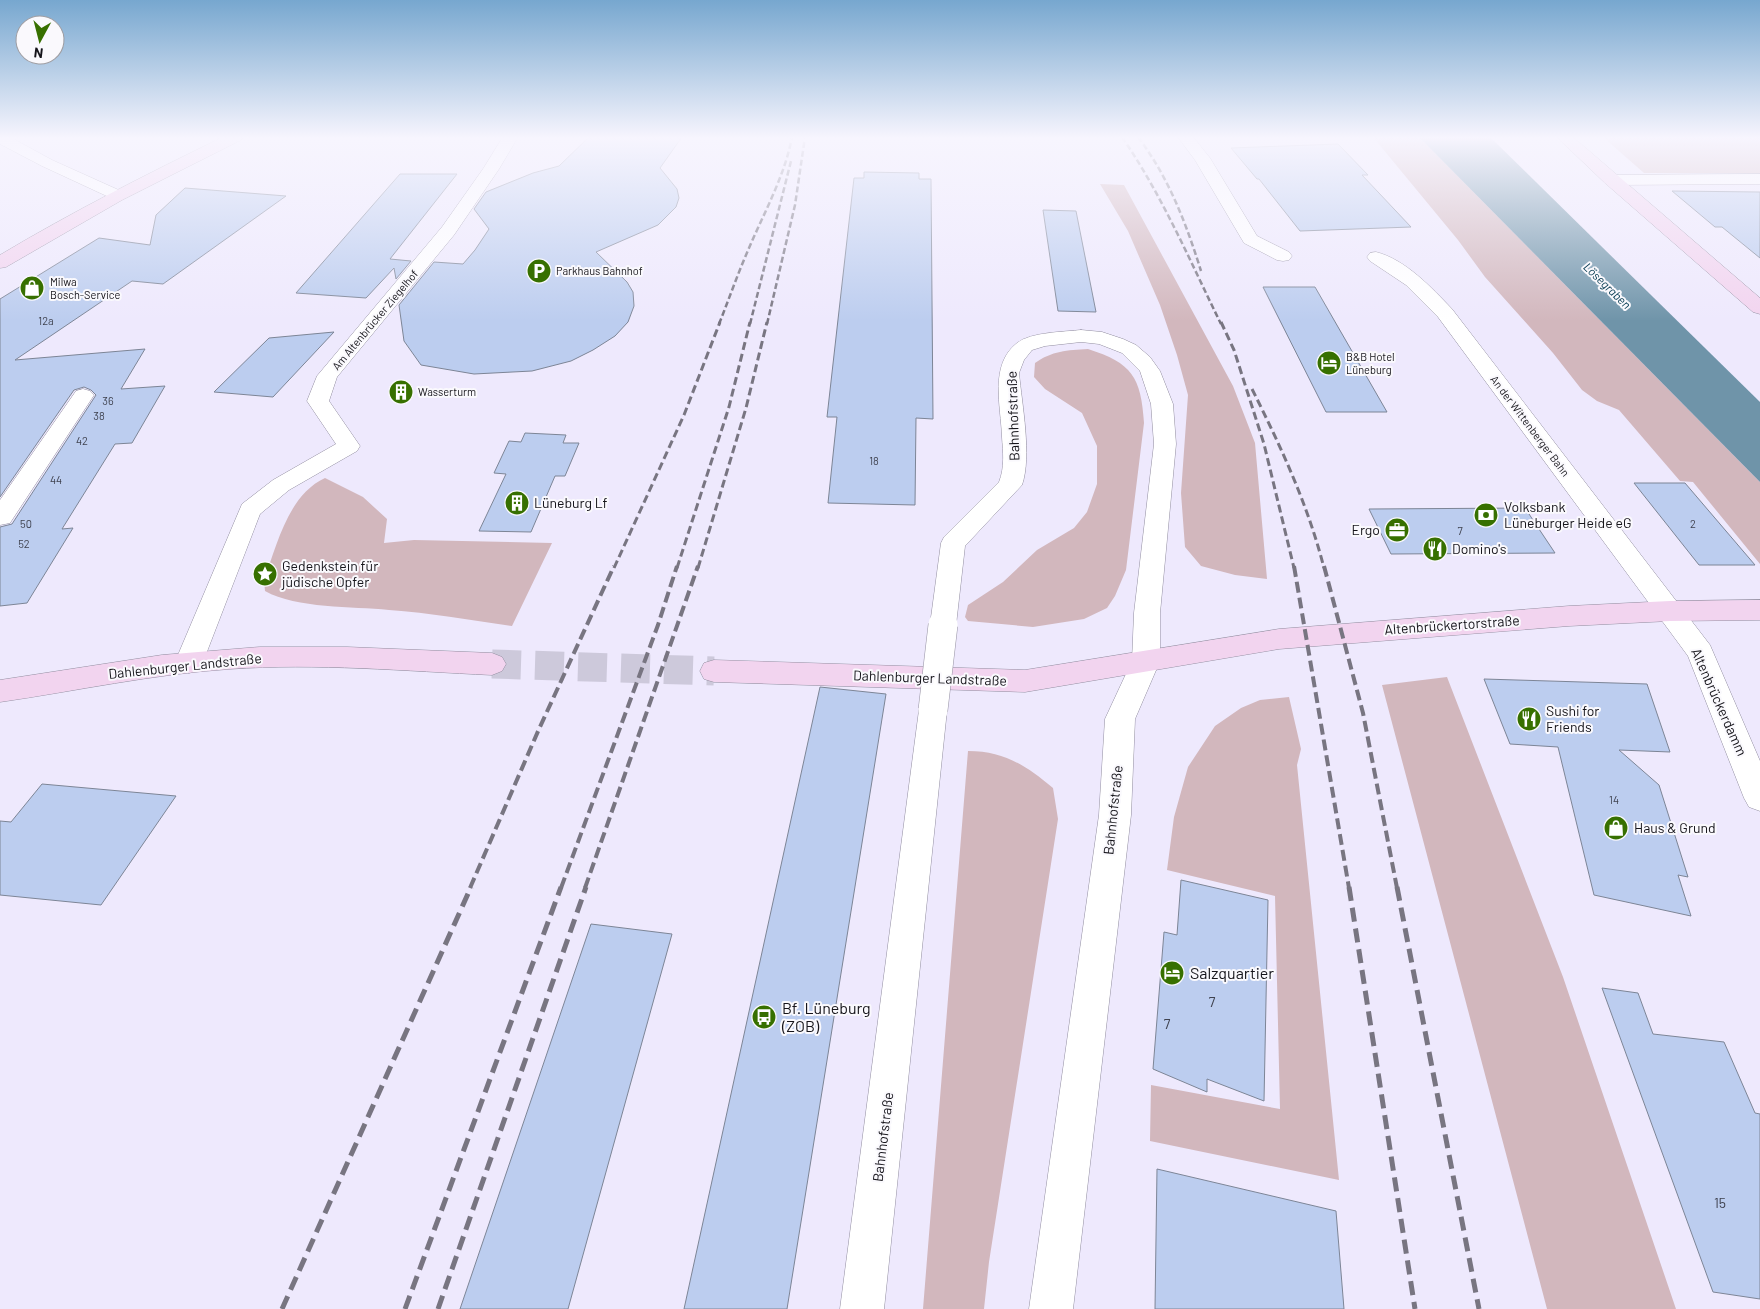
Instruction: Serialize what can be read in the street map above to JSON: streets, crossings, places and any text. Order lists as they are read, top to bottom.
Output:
{
  "streets": {
    "main road": ["Altenbrückertorstraße", "Dahlenburger Landstraße"],
    "street": [
      "Am Altenbrücker Ziegelhof",
      "Bahnhofstraße",
      "An der Wittenberger Bahn",
      "Altenbrückerdamm"
    ]
  },
  "crossings": [
    ["Am Altenbrücker Ziegelhof", "Dahlenburger Landstraße"],
    ["Bahnhofstraße", "Altenbrückertorstraße"],
    ["Bahnhofstraße", "Dahlenburger Landstraße"],
    ["An der Wittenberger Bahn", "Altenbrückertorstraße"],
    ["An der Wittenberger Bahn", "Altenbrückerdamm"],
    ["Altenbrückertorstraße", "Dahlenburger Landstraße"],
    ["Altenbrückertorstraße", "Altenbrückerdamm"]
  ],
  "water": ["Lösegraben"],
  "places": {
    "parking": ["Parkhaus Bahnhof"],
    "shop": ["Milwa Bosch-Service", "Haus & Grund"],
    "hotel": ["B&B Hotel Lüneburg", "Salzquartier"],
    "building": ["Wasserturm", "Lüneburg Lf"],
    "bank": ["Volksbank Lüneburger Heide eG"],
    "office": ["Ergo"],
    "restaurant": ["Domino's", "Sushi for Friends"],
    "place": ["Gedenkstein für jüdische Opfer"],
    "bus stop": ["Bf. Lüneburg (ZOB)"]
  },
  "house_numbers": [
    "12a",
    "36",
    "38",
    "42",
    "18",
    "44",
    "50",
    "2",
    "7",
    "52",
    "14",
    "7",
    "7",
    "15"
  ],
  "north": "bottom"
}
